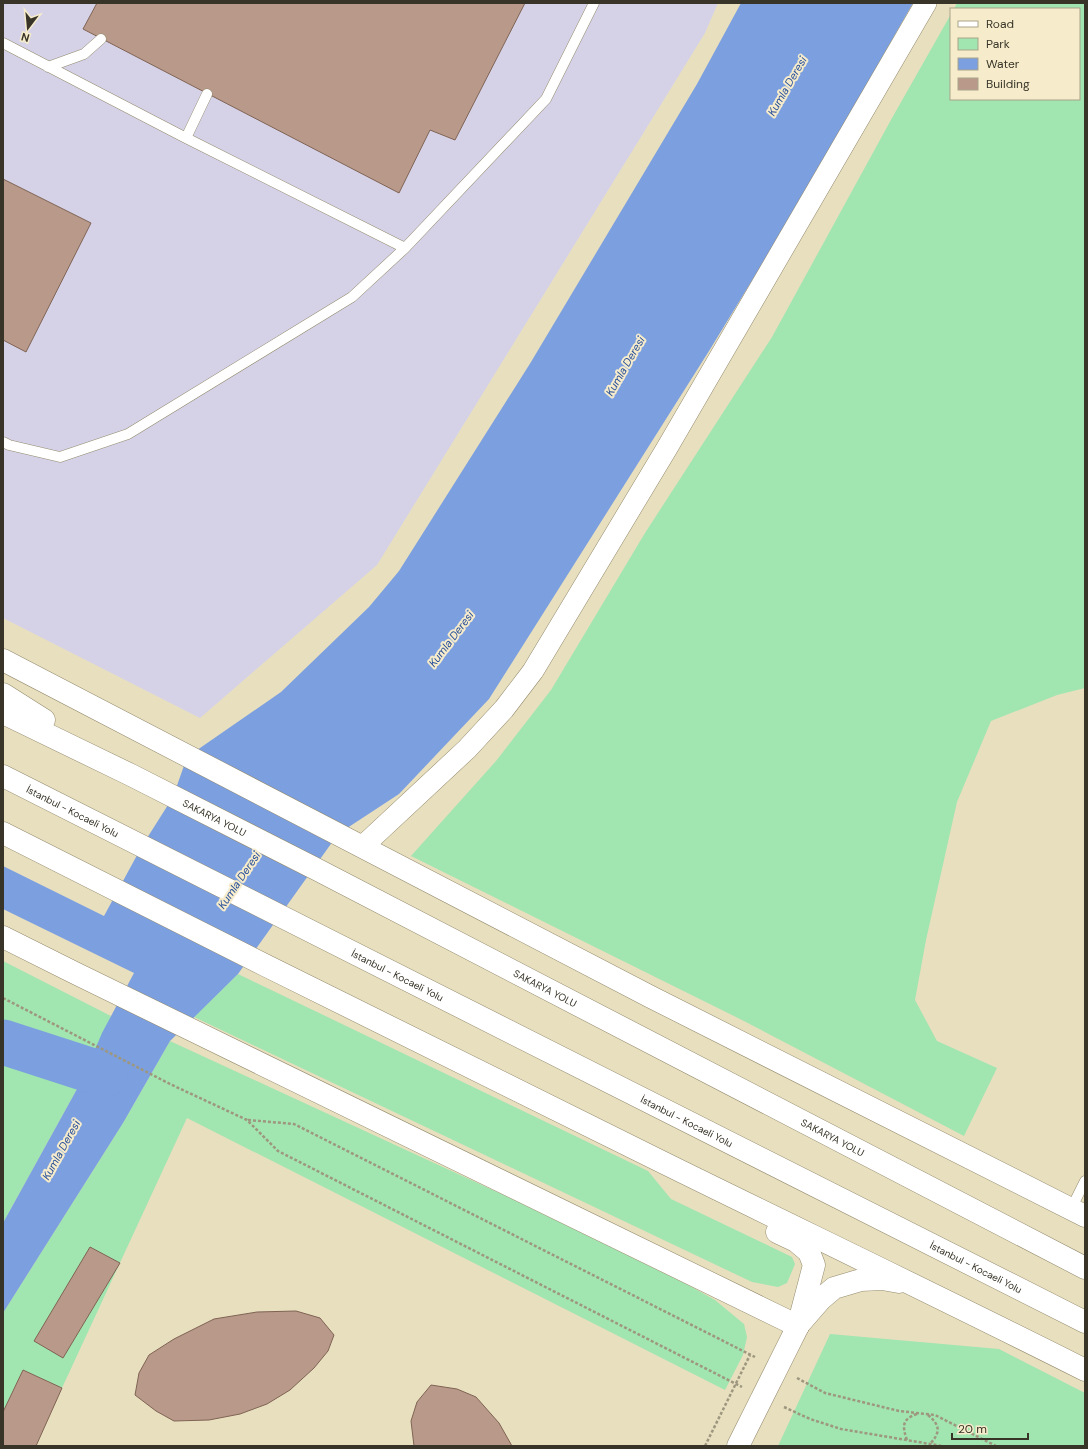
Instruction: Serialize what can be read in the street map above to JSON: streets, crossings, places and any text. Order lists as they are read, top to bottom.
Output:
{
  "streets": {
    "main road": ["İstanbul - Kocaeli Yolu", "SAKARYA YOLU"]
  },
  "water": ["Kumla Deresi"],
  "legend": [
    "Road",
    "Park",
    "Water",
    "Building"
  ],
  "scale_bar": "20 m",
  "north": "bottom"
}
